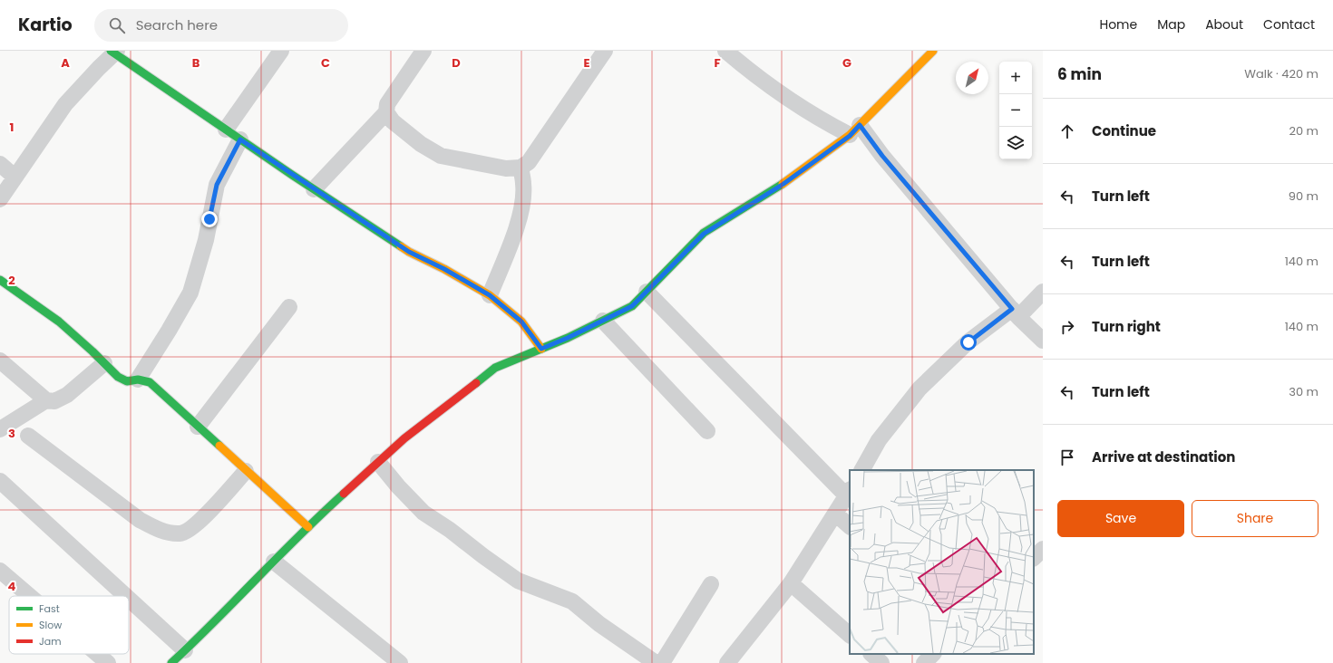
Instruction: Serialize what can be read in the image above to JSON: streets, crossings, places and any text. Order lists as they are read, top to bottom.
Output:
{
  "legend": ["Fast", "Slow", "Jam"],
  "north": "top right",
  "page": {
    "header": "Kartio",
    "search": "Search here",
    "nav": [
      "Home",
      "Map",
      "About",
      "Contact"
    ],
    "heading": ["6 min", "Walk · 420 m"],
    "map_buttons": ["+", "−"],
    "list": [
      ["Continue", "20 m"],
      ["Turn left", "90 m"],
      ["Turn left", "140 m"],
      ["Turn right", "140 m"],
      ["Turn left", "30 m"],
      "Arrive at destination"
    ],
    "buttons": ["Save", "Share"]
  },
  "grid": {
    "columns": [
      "A",
      "B",
      "C",
      "D",
      "E",
      "F",
      "G"
    ],
    "rows": [
      "1",
      "2",
      "3",
      "4"
    ]
  }
}
